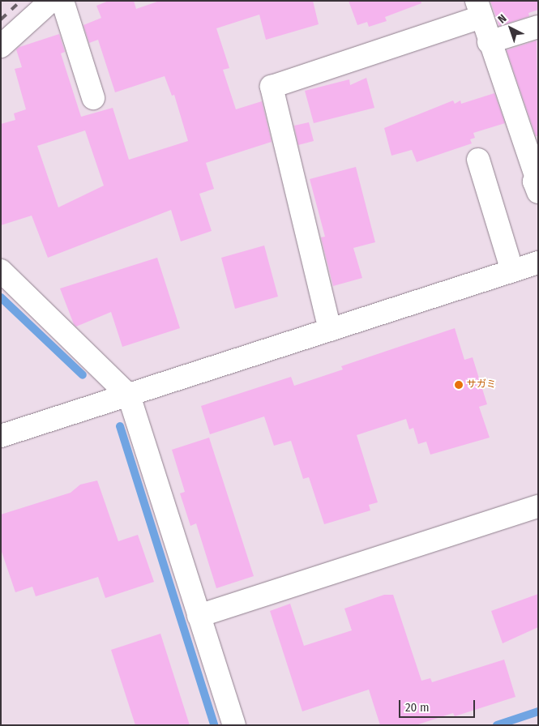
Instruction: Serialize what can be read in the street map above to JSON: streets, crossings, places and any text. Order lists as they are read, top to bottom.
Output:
{
  "places": ["サガミ"],
  "scale_bar": "20 m",
  "north": "top left"
}
